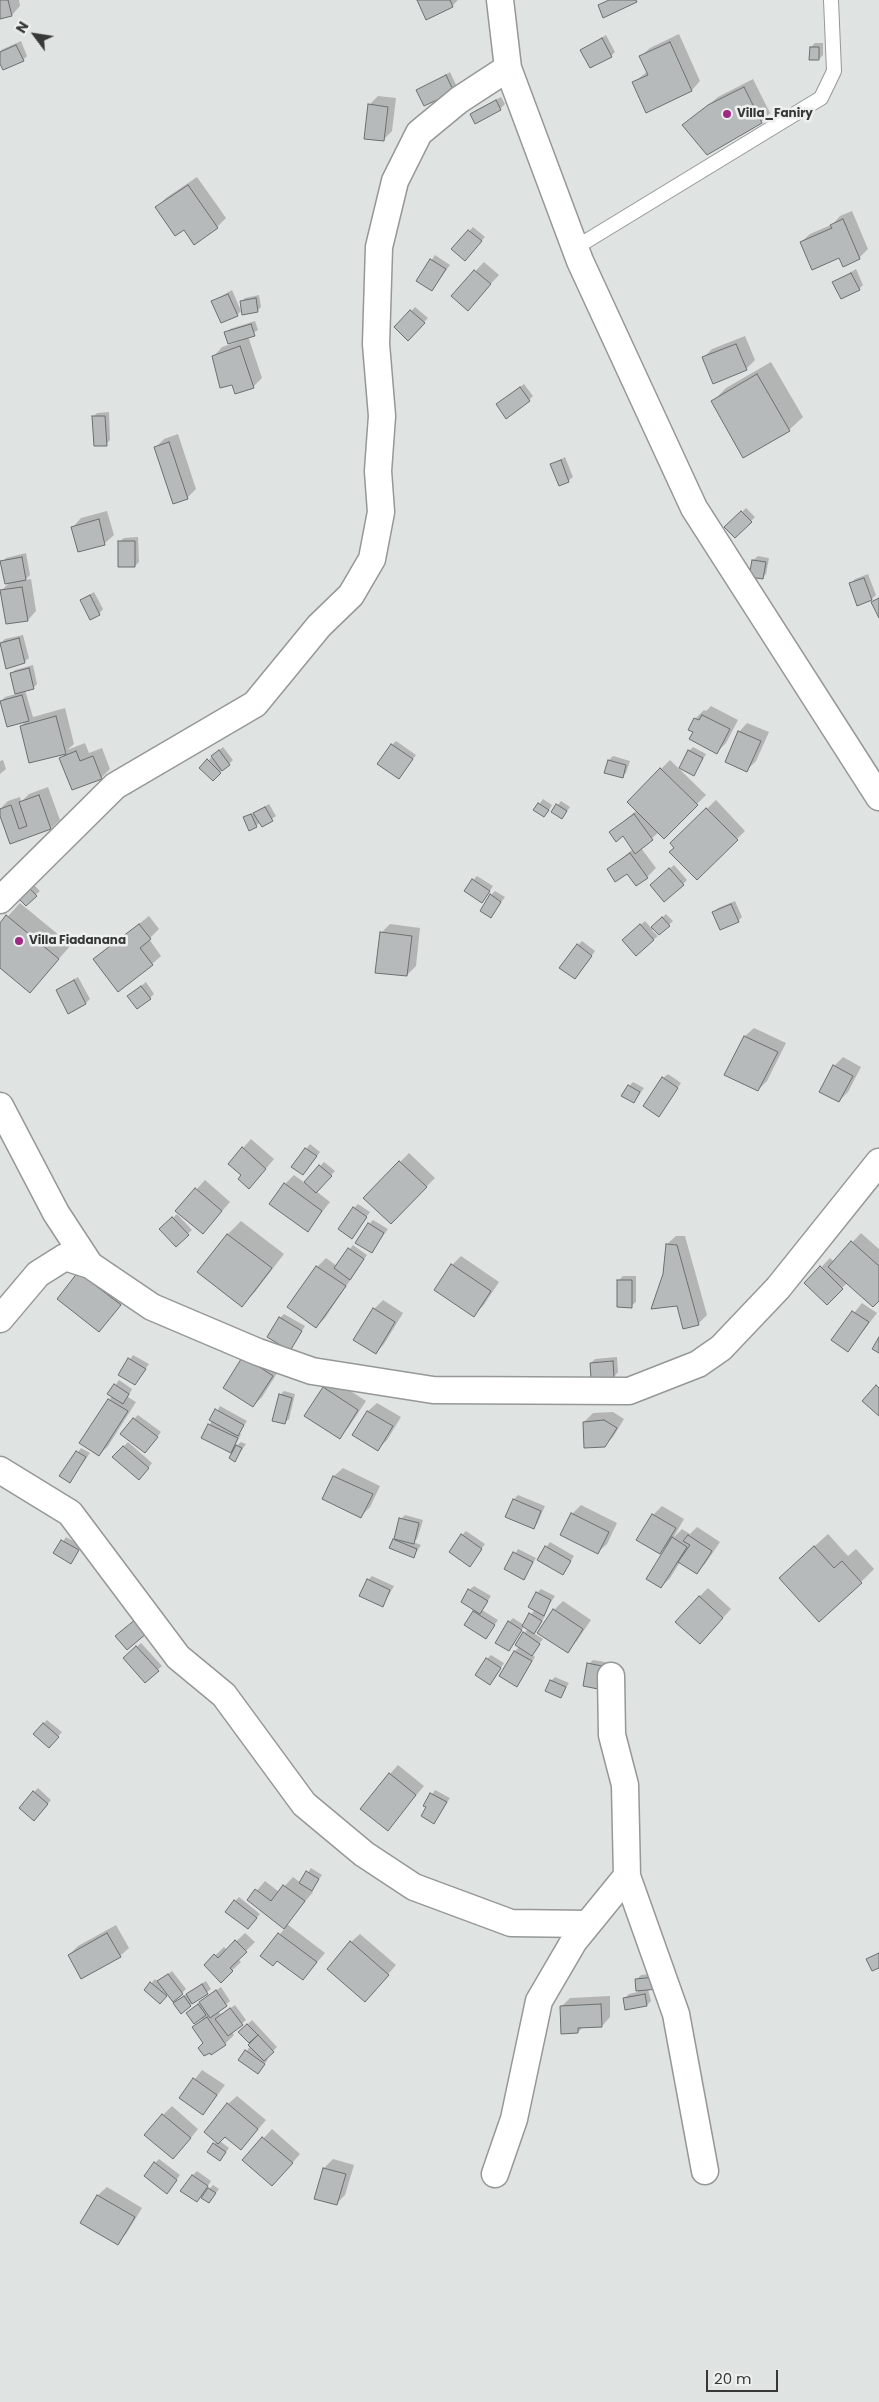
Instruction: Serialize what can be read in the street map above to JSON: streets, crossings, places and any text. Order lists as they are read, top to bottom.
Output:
{
  "places": ["Villa_Faniry", "Villa Fiadanana"],
  "scale_bar": "20 m",
  "north": "top left"
}
